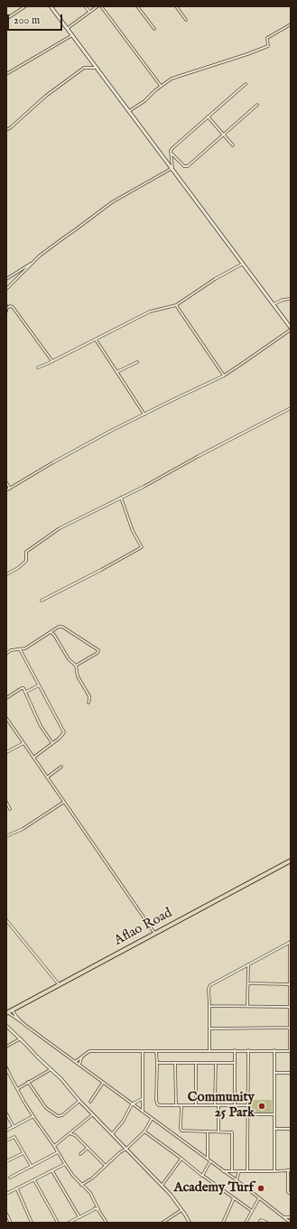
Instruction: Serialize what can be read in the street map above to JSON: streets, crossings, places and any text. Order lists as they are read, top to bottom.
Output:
{
  "streets": {
    "highway": ["Aflao Road"]
  },
  "places": ["Community 25 Park", "Academy Turf"],
  "scale_bar": "200 m"
}
